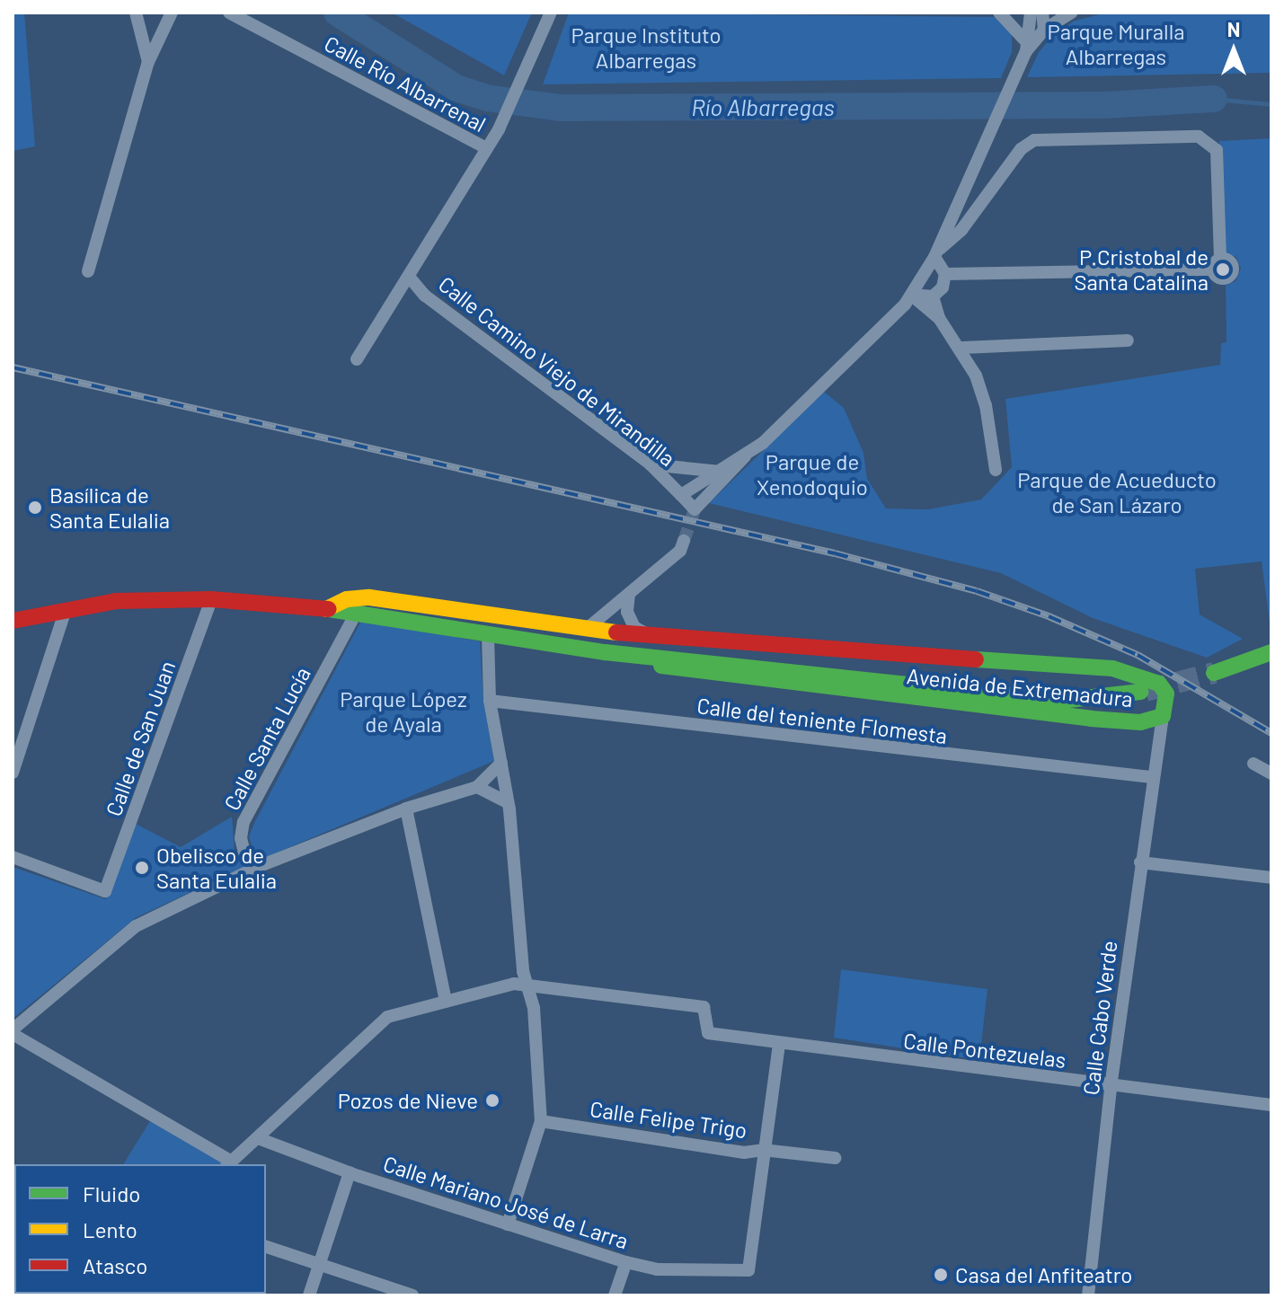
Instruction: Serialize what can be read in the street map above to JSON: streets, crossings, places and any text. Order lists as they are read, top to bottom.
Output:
{
  "streets": {
    "street": [
      "Calle Río Albarrenal",
      "Calle Camino Viejo de Mirandilla",
      "Avenida de Extremadura",
      "Calle del teniente Flomesta",
      "Calle de San Juan",
      "Calle Santa Lucía",
      "Calle Cabo Verde",
      "Calle Pontezuelas",
      "Calle Felipe Trigo",
      "Calle Mariano José de Larra"
    ]
  },
  "crossings": [
    ["Calle Río Albarrenal", "Calle Camino Viejo de Mirandilla"],
    ["Avenida de Extremadura", "Calle de San Juan"],
    ["Avenida de Extremadura", "Calle Santa Lucía"],
    ["Avenida de Extremadura", "Calle Cabo Verde"],
    ["Calle del teniente Flomesta", "Calle Cabo Verde"],
    ["Calle Cabo Verde", "Calle Pontezuelas"],
    ["Calle Felipe Trigo", "Calle Mariano José de Larra"]
  ],
  "water": ["Río Albarregas"],
  "parks": [
    "Parque Muralla Albarregas",
    "Parque Instituto Albarregas",
    "Parque de Xenodoquio",
    "Parque de Acueducto de San Lázaro",
    "Parque López de Ayala"
  ],
  "places": [
    "P.Cristobal de Santa Catalina",
    "Basílica de Santa Eulalia",
    "Obelisco de Santa Eulalia",
    "Pozos de Nieve",
    "Casa del Anfiteatro"
  ],
  "legend": ["Fluido", "Lento", "Atasco"],
  "north": "top"
}
